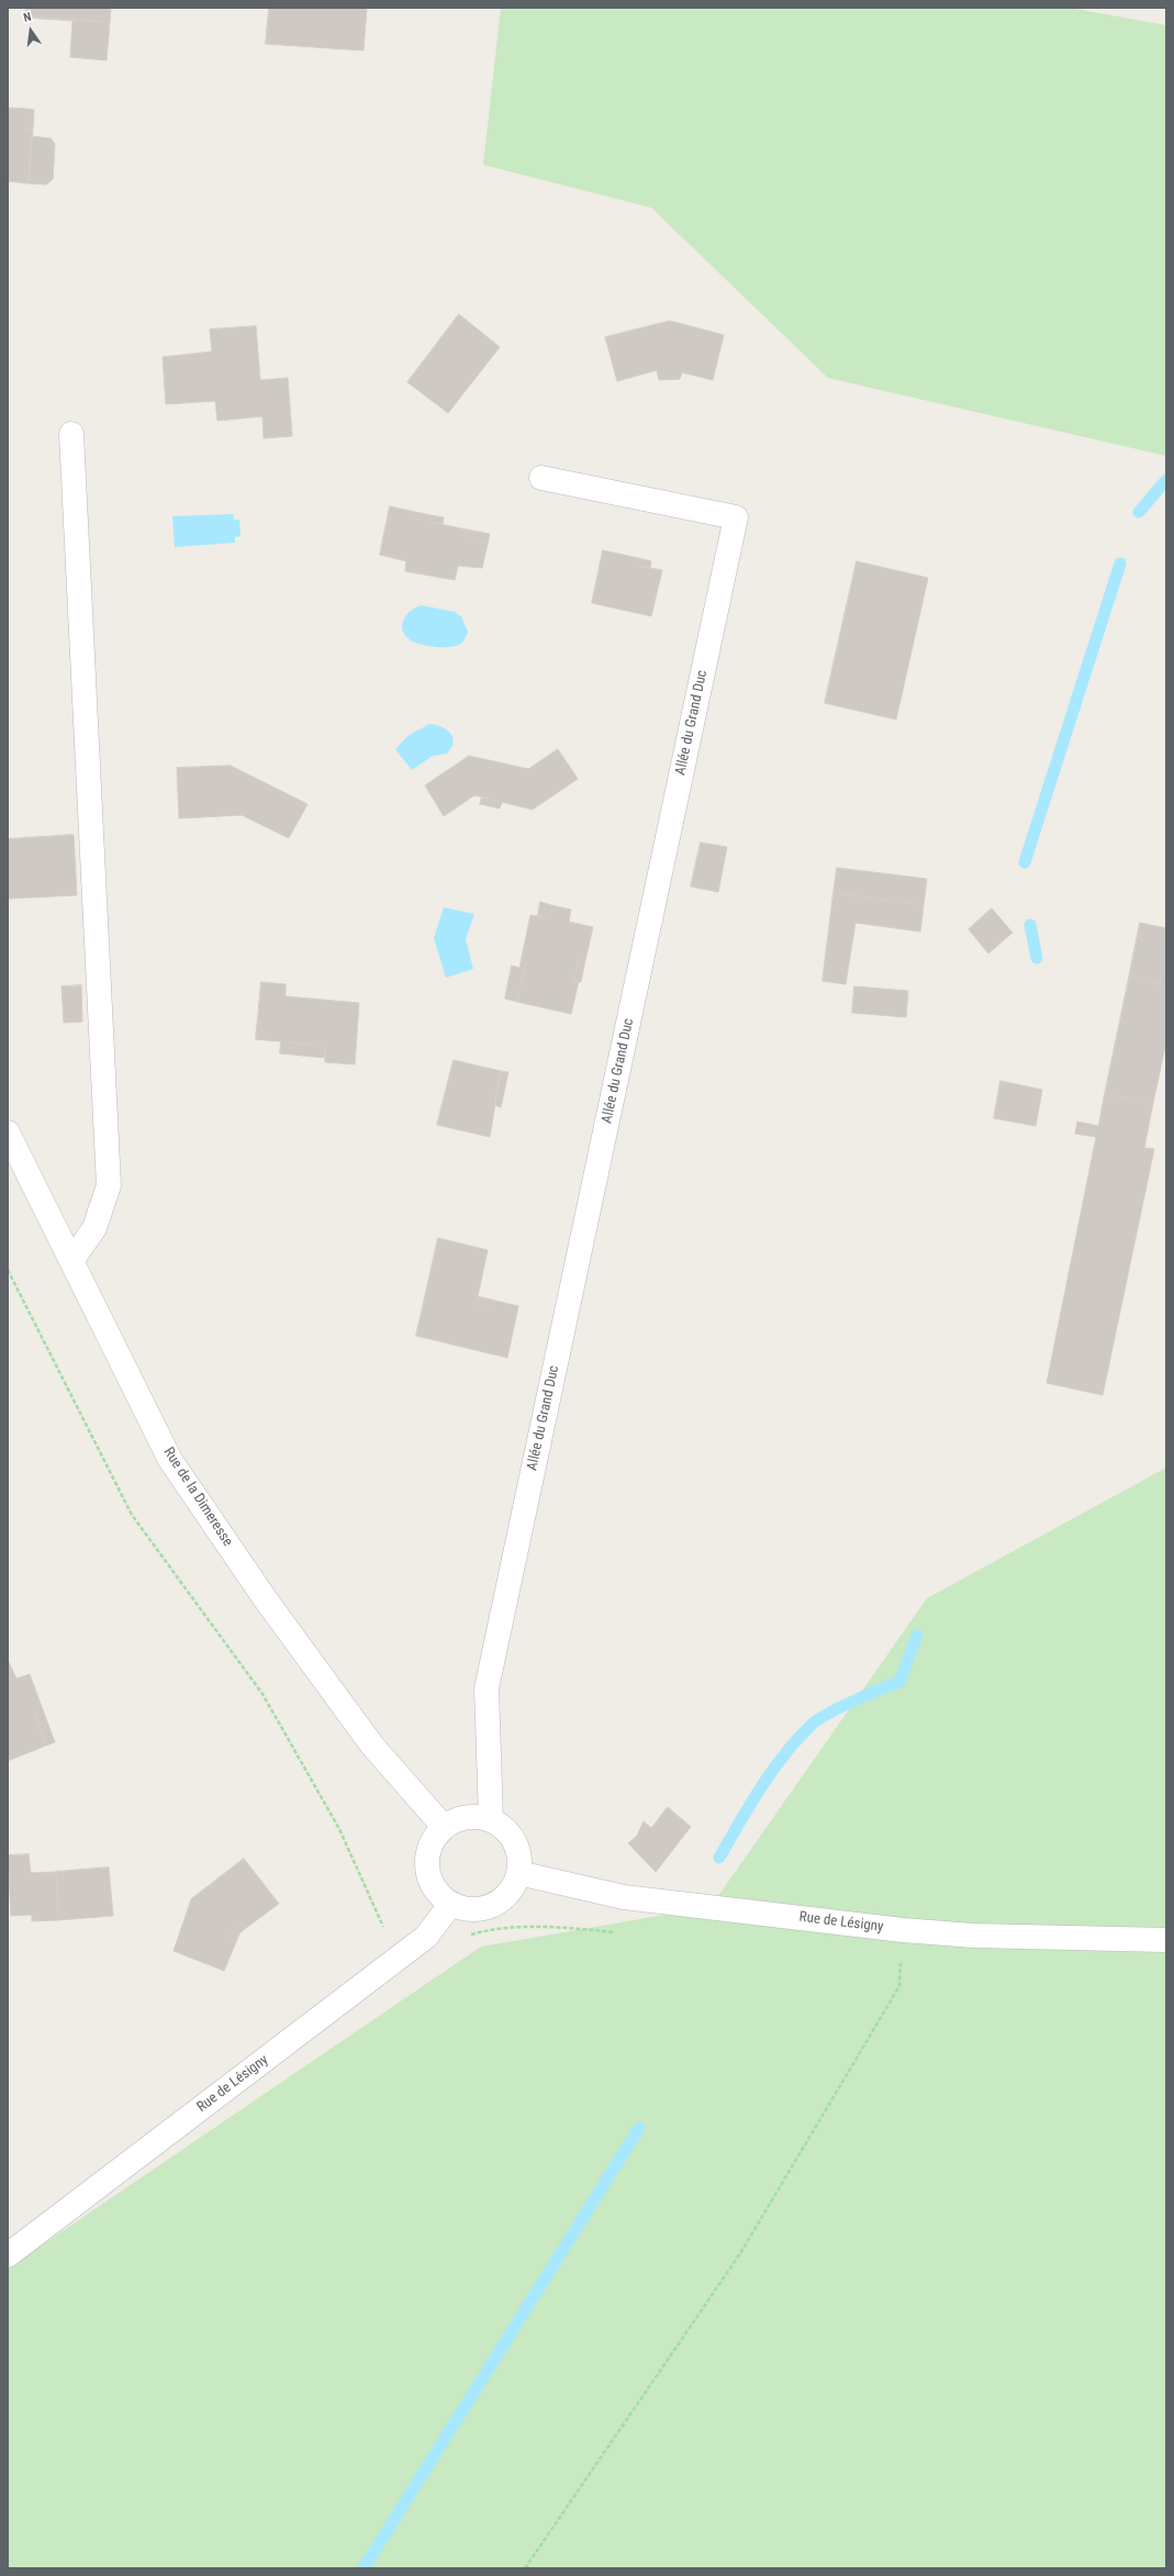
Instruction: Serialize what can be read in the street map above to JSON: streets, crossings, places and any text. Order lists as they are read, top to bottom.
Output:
{
  "streets": {
    "street": ["Allée du Grand Duc", "Rue de la Dimeresse", "Rue de Lésigny"]
  },
  "crossings": [
    ["Allée du Grand Duc", "Rue de la Dimeresse"],
    ["Allée du Grand Duc", "Rue de Lésigny"],
    ["Rue de la Dimeresse", "Rue de Lésigny"]
  ],
  "north": "top"
}
